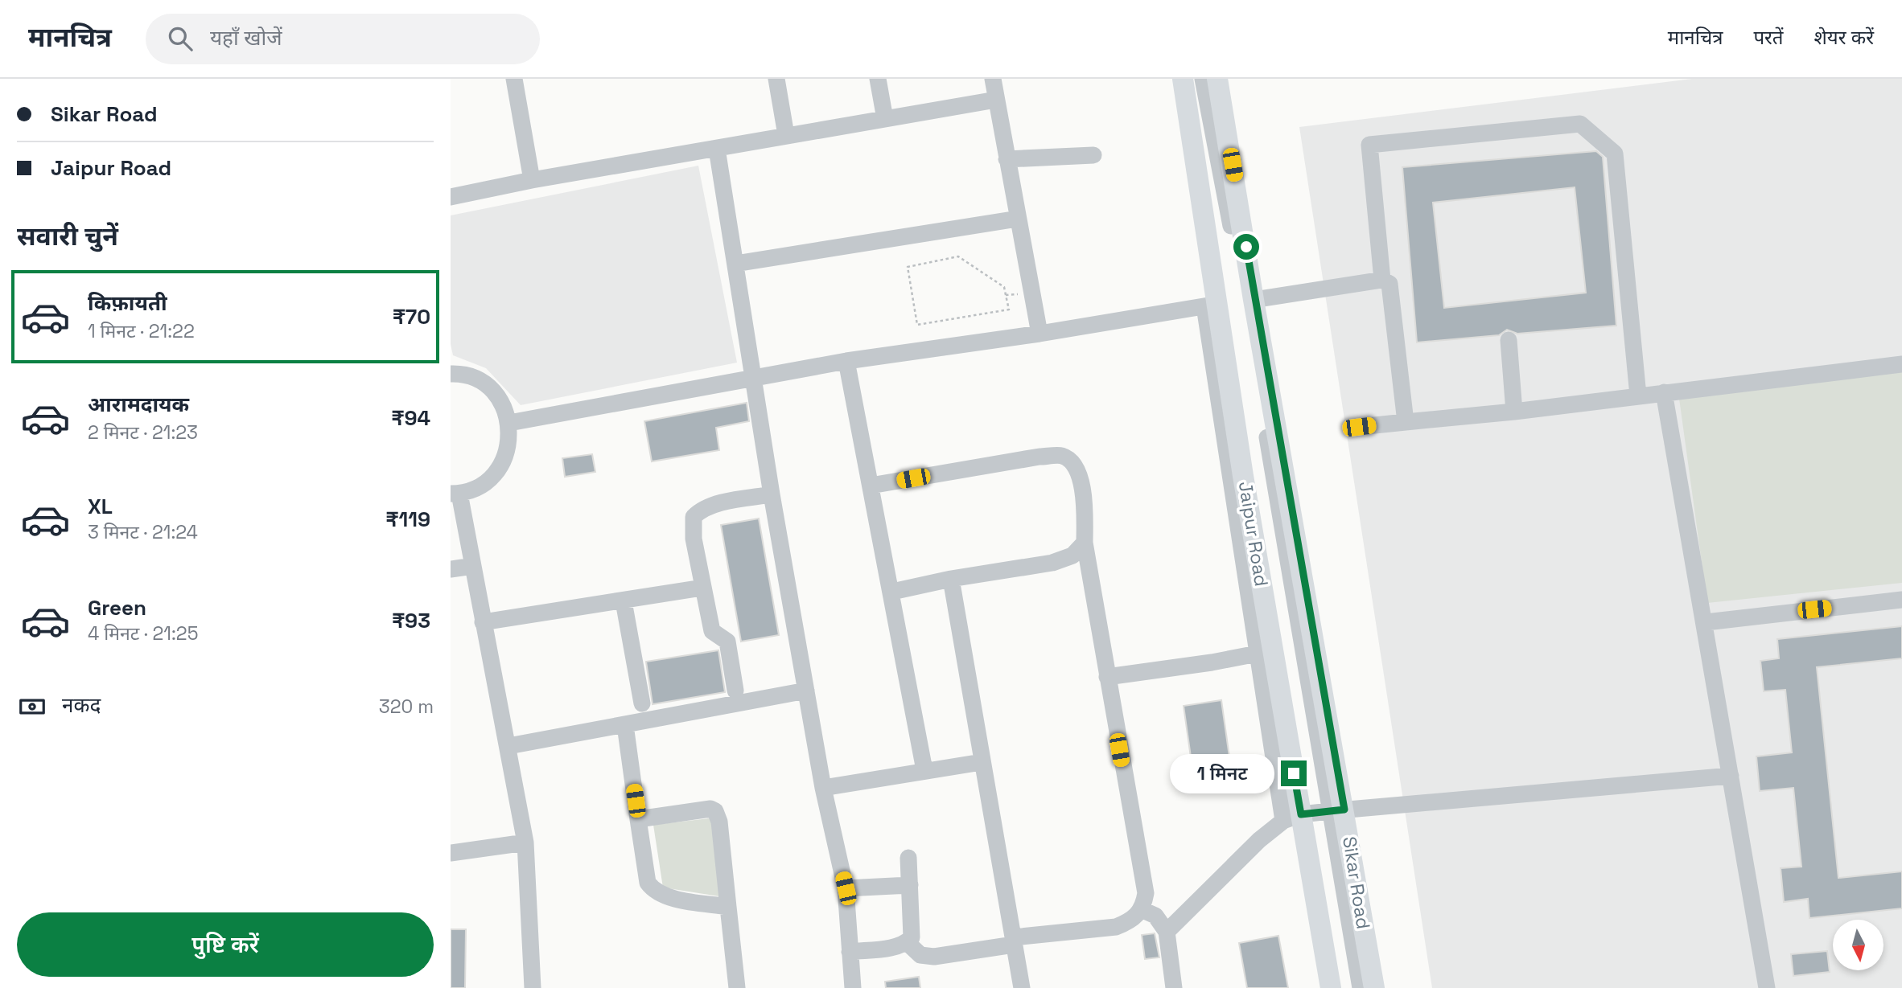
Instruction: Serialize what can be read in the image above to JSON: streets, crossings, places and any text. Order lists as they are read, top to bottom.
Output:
{
  "streets": {
    "main road": ["Jaipur Road", "Sikar Road"]
  },
  "north": "bottom",
  "page": {
    "header": "मानचित्र",
    "search": "यहाँ खोजें",
    "nav": ["मानचित्र", "परतें", "शेयर करें"],
    "banner": ["Sikar Road", "Jaipur Road"],
    "heading": "सवारी चुनें",
    "list": [
      {
        "name": "किफ़ायती",
        "note": "1 मिनट · 21:22",
        "value": "₹70"
      },
      {
        "name": "आरामदायक",
        "note": "2 मिनट · 21:23",
        "value": "₹94"
      },
      {
        "name": "XL",
        "note": "3 मिनट · 21:24",
        "value": "₹119"
      },
      {
        "name": "Green",
        "note": "4 मिनट · 21:25",
        "value": "₹93"
      }
    ],
    "pay": ["नकद", "320 m"],
    "bubble": "1 मिनट",
    "buttons": "पुष्टि करें"
  }
}
